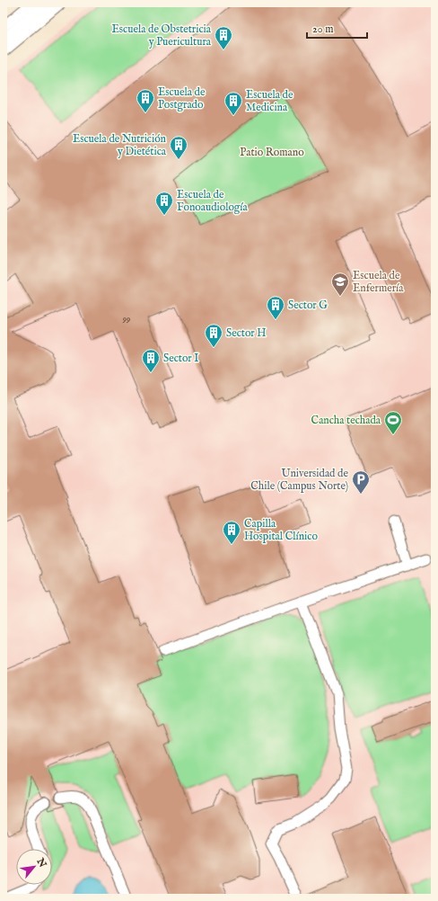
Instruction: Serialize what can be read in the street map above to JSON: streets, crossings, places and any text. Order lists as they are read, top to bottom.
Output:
{
  "parks": ["Patio Romano"],
  "places": {
    "building": [
      "Escuela de Obstetricia y Puericultura",
      "Escuela de Postgrado",
      "Escuela de Medicina",
      "Escuela de Nutrición y Dietética",
      "Escuela de Fonoaudiología",
      "Sector G",
      "Sector H",
      "Sector I",
      "Capilla Hospital Clínico"
    ],
    "school or university": ["Escuela de Enfermería"],
    "sports": ["Cancha techada"],
    "parking": ["Universidad de Chile (Campus Norte)"]
  },
  "house_numbers": ["99"],
  "scale_bar": "20 m",
  "north": "top right"
}
